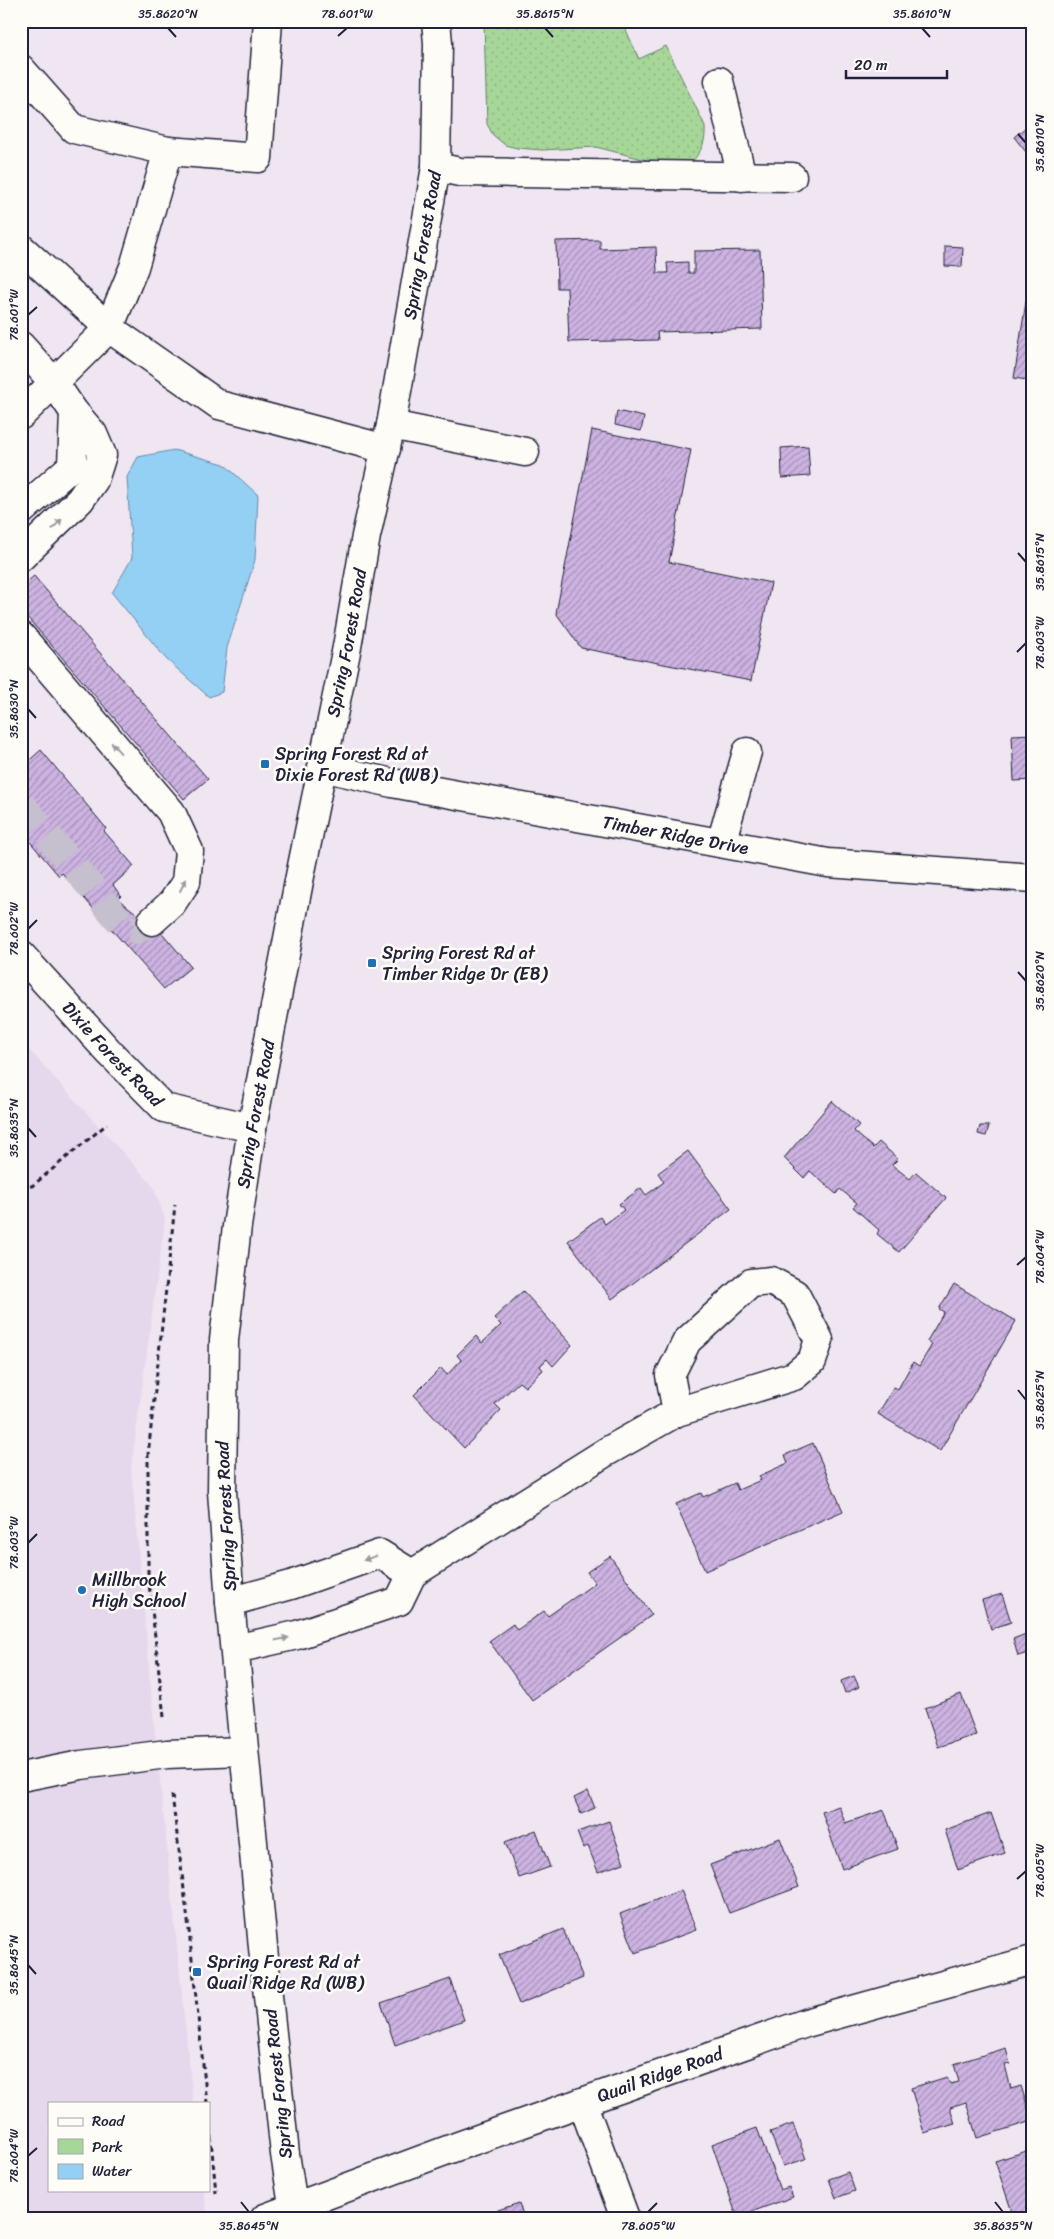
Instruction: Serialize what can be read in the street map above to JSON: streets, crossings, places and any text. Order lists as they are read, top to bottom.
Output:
{
  "streets": {
    "main road": [
      "Spring Forest Road",
      "Timber Ridge Drive",
      "Dixie Forest Road",
      "Quail Ridge Road"
    ]
  },
  "crossings": [
    ["Spring Forest Road", "Timber Ridge Drive"],
    ["Spring Forest Road", "Dixie Forest Road"],
    ["Spring Forest Road", "Quail Ridge Road"]
  ],
  "places": {
    "transit": ["Spring Forest Rd at Dixie Forest Rd (WB)", "Spring Forest Rd at Timber Ridge Dr (EB)", "Spring Forest Rd at Quail Ridge Rd (WB)"],
    "other": ["Millbrook High School"]
  },
  "legend": ["Road", "Park", "Water"],
  "scale_bar": "20 m",
  "coordinates": [
    "35.8620°N",
    "78.601°W",
    "35.8615°N",
    "35.8610°N",
    "78.603°W",
    "35.8630°N",
    "78.602°W",
    "35.8635°N",
    "78.604°W",
    "35.8625°N",
    "78.605°W",
    "35.8645°N"
  ]
}
